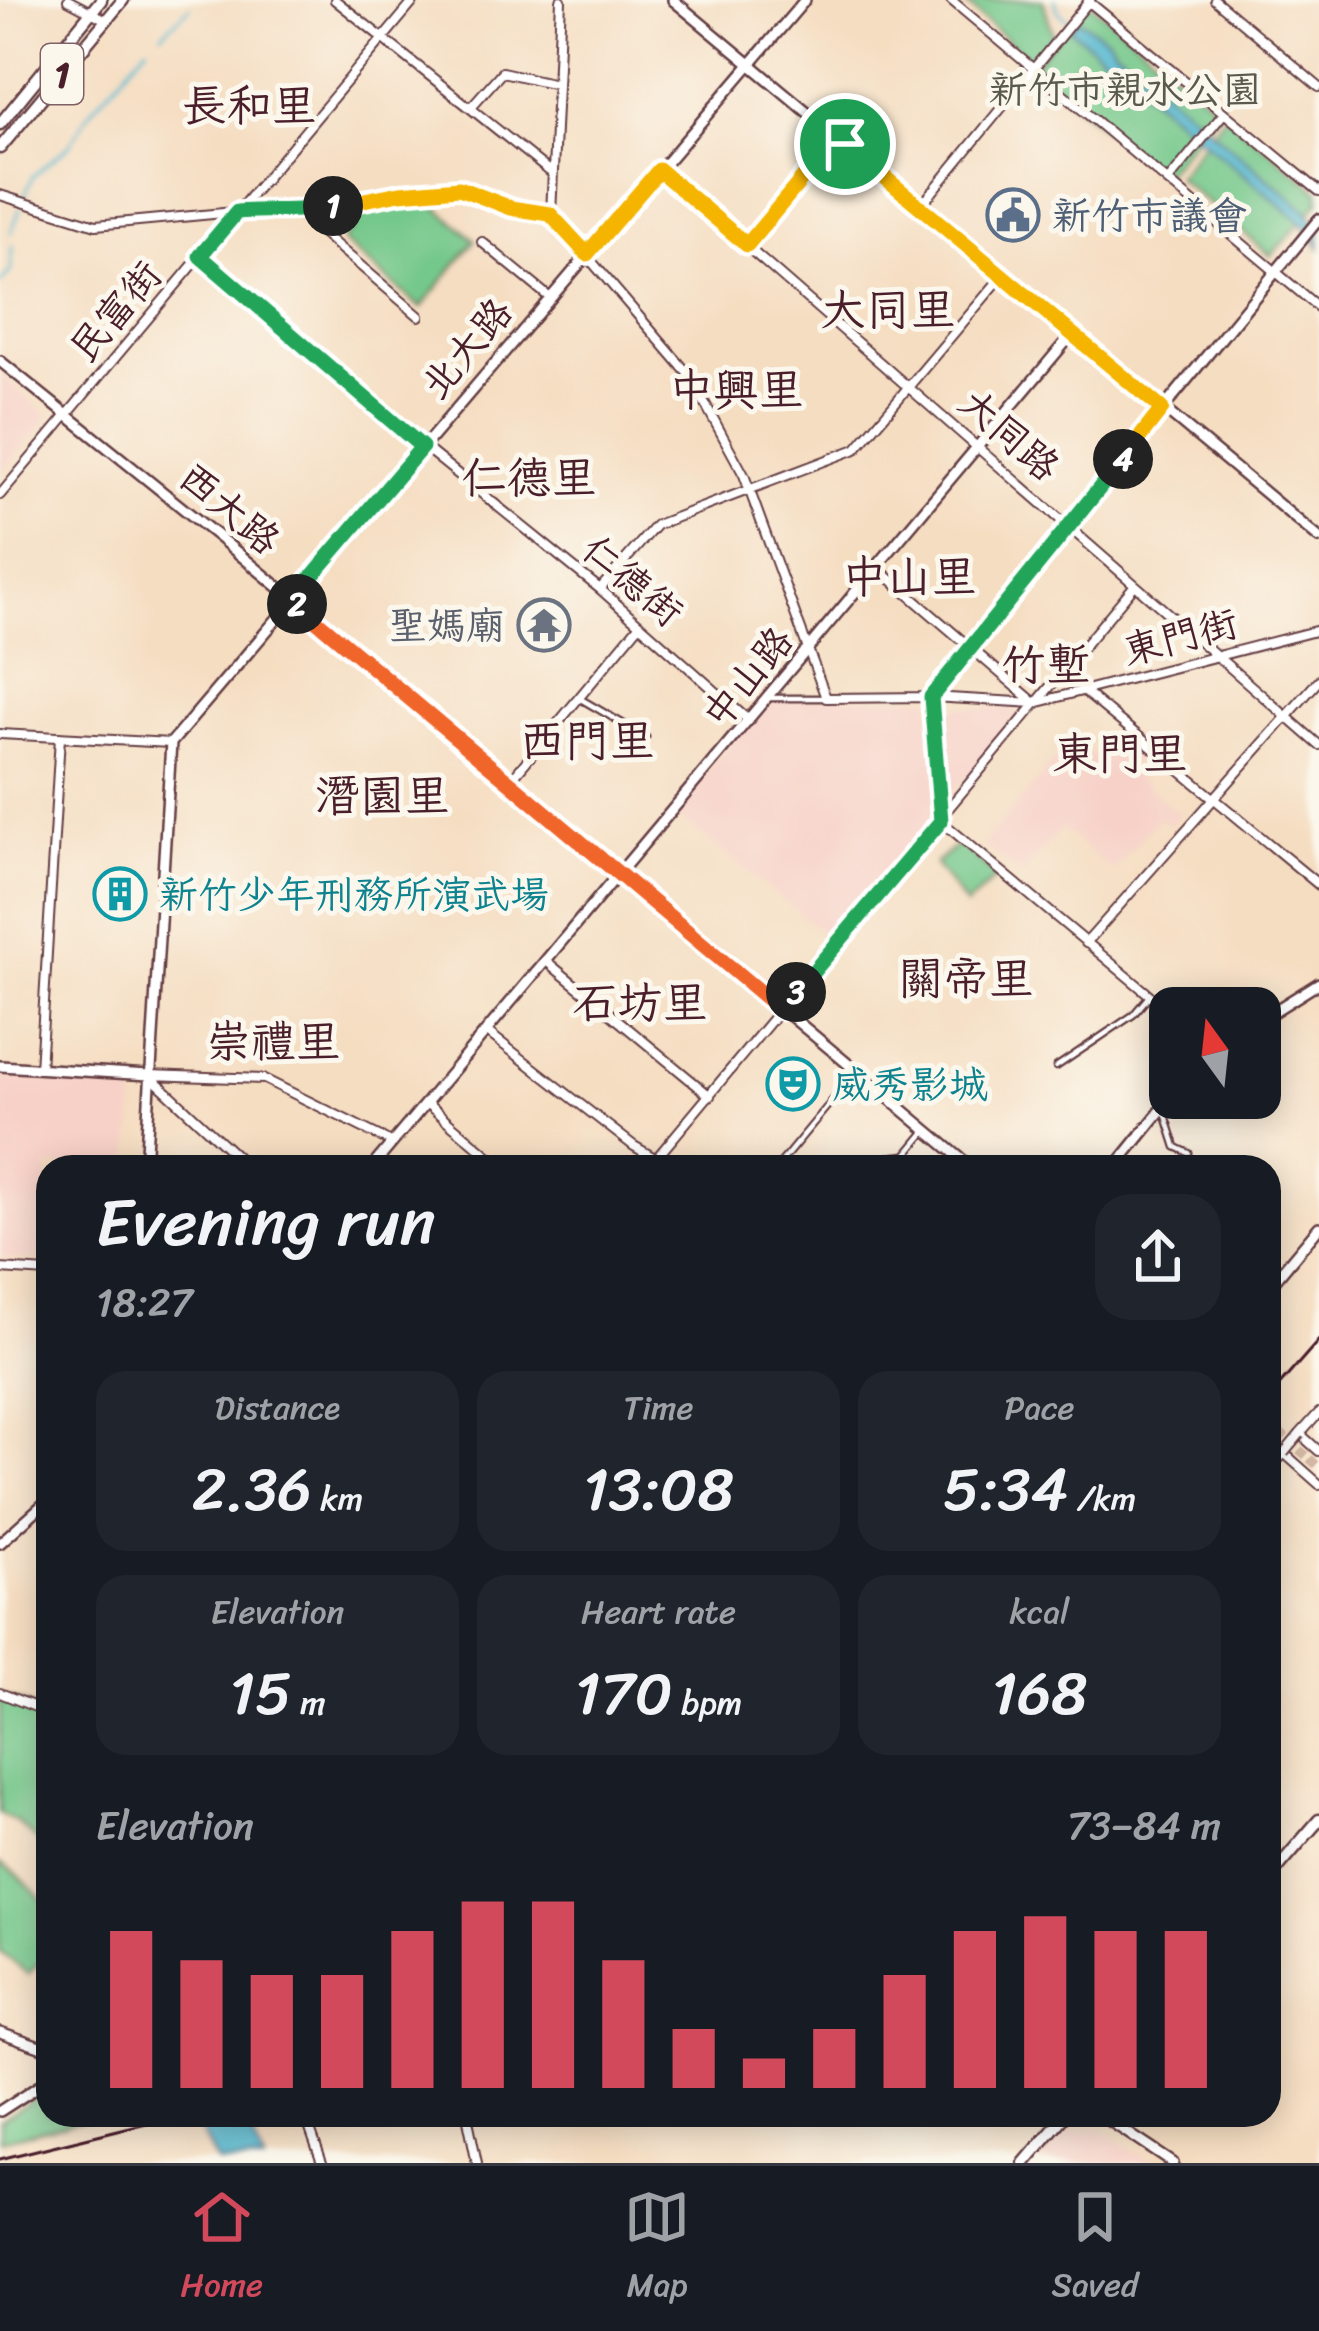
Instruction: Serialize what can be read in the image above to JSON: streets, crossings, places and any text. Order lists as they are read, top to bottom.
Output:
{
  "streets": {
    "main road": ["1"],
    "street": [
      "民富街",
      "北大路",
      "大同路",
      "西大路",
      "仁德街",
      "東門街",
      "中山路"
    ]
  },
  "crossings": [
    ["民富街", "西大路"],
    ["民富街", "仁德街"],
    ["北大路", "大同路"],
    ["北大路", "西大路"],
    ["北大路", "仁德街"],
    ["大同路", "東門街"],
    ["大同路", "中山路"],
    ["西大路", "中山路"],
    ["仁德街", "中山路"],
    ["東門街", "中山路"]
  ],
  "districts": [
    "長和里",
    "大同里",
    "中興里",
    "仁德里",
    "中山里",
    "竹塹",
    "西門里",
    "東門里",
    "潛園里",
    "關帝里",
    "石坊里",
    "崇禮里"
  ],
  "parks": ["新竹市親水公園"],
  "places": {
    "public building": ["新竹市議會"],
    "temple": ["聖媽廟"],
    "building": ["新竹少年刑務所演武場"],
    "theatre": ["威秀影城"]
  },
  "north": "top",
  "page": {
    "pins": [
      "1",
      "4",
      "2",
      "3"
    ],
    "heading": ["Evening run", "18:27"],
    "stats": [
      ["Distance", "2.36 km"],
      ["Time", "13:08"],
      ["Pace", "5:34 /km"],
      ["Elevation", "15 m"],
      ["Heart rate", "170 bpm"],
      ["kcal", "168"]
    ],
    "chart": ["Elevation", "73–84 m"],
    "tabs": ["Home", "Map", "Saved"]
  }
}
